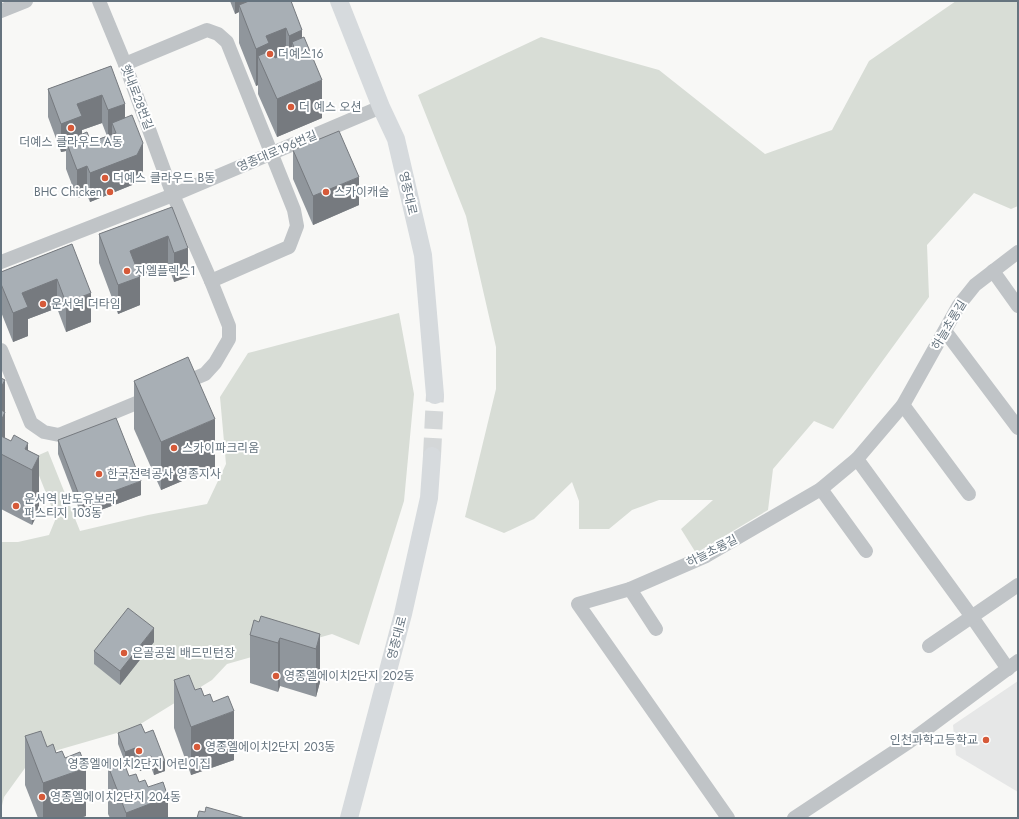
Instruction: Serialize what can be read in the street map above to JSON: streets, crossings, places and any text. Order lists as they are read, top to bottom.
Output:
{
  "streets": {
    "main road": ["영종대로"],
    "street": ["햇내로28번길", "영종대로196번길", "하늘초롱길"]
  },
  "crossings": [
    ["햇내로28번길", "영종대로196번길"],
    ["영종대로196번길", "영종대로"]
  ],
  "places": [
    "더예스16",
    "더 예스 오션",
    "더예스 클라우드 A동",
    "더예스 클라우드 B동",
    "BHC Chicken",
    "스카이캐슬",
    "지엘플렉스1",
    "운서역 더타임",
    "스카이파크리움",
    "한국전력공사 영종지사",
    "운서역 반도유보라 퍼스티지 103동",
    "은골공원 배드민턴장",
    "영종엘에이치2단지 202동",
    "인천과학고등학교",
    "영종엘에이치2단지 203동",
    "영종엘에이치2단지 어린이집",
    "영종엘에이치2단지 204동"
  ]
}
